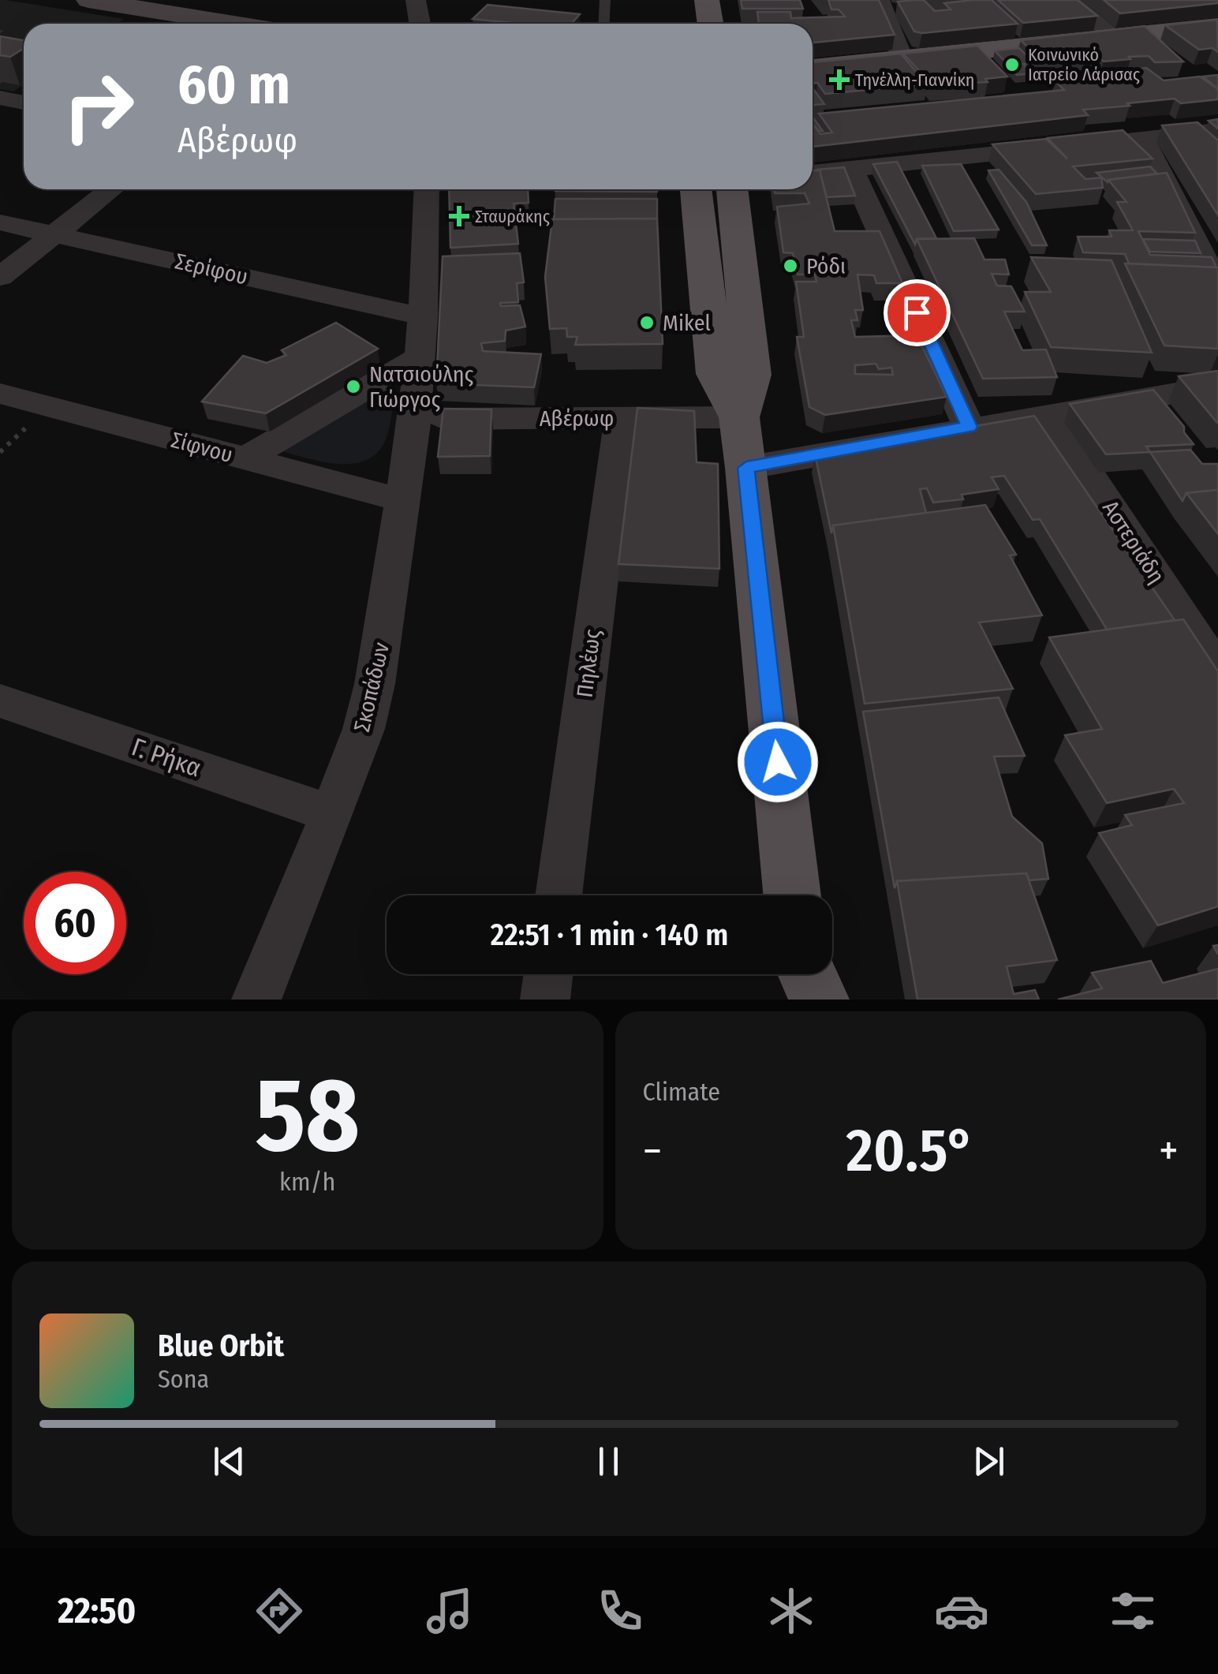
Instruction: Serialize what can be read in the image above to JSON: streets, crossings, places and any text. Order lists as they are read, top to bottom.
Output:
{
  "streets": {
    "street": [
      "Σερίφου",
      "Αβέρωφ",
      "Σίφνου",
      "Αστεριάδη",
      "Πηλέως",
      "Σκοπάδων",
      "Γ. Ρήκα"
    ]
  },
  "crossings": [
    ["Σερίφου", "Σκοπάδων"],
    ["Αβέρωφ", "Πηλέως"],
    ["Αβέρωφ", "Σκοπάδων"],
    ["Σίφνου", "Σκοπάδων"],
    ["Σκοπάδων", "Γ. Ρήκα"]
  ],
  "places": {
    "other": [
      "Κοινωνικό Ιατρείο Λάρισας",
      "Ρόδι",
      "Mikel",
      "Νατσιούλης Γιώργος"
    ],
    "health": ["Τηνέλλη-Γιαννίκη", "Σταυράκης"]
  },
  "page": {
    "turn": ["60 m", "Αβέρωφ"],
    "limit": "60",
    "trip": "22:51 · 1 min · 140 m",
    "tile": [
      ["58", "km/h"],
      "Climate"
    ],
    "heat": ["−", "20.5°", "+"],
    "song": ["Blue Orbit", "Sona"],
    "tabs": "22:50"
  }
}
